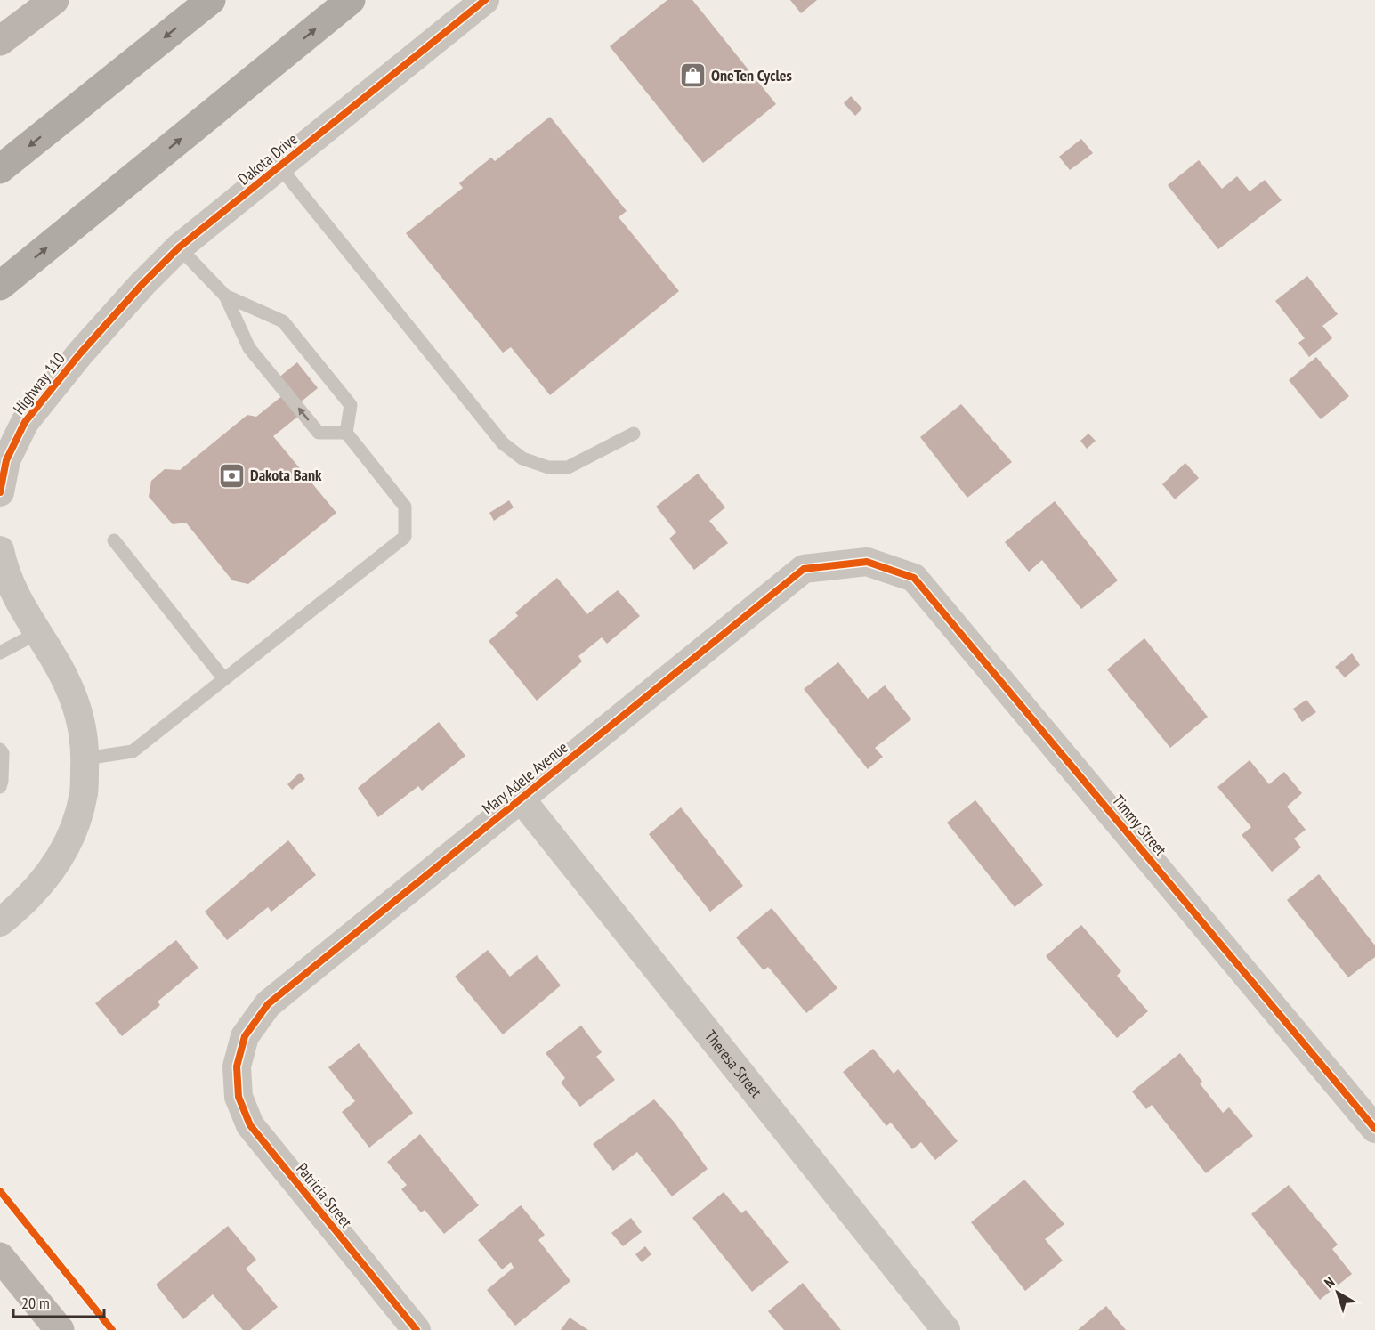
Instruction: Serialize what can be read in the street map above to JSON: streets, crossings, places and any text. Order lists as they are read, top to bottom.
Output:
{
  "streets": {
    "street": [
      "Dakota Drive",
      "Highway 110",
      "Mary Adele Avenue",
      "Timmy Street",
      "Theresa Street",
      "Patricia Street"
    ]
  },
  "crossings": [
    ["Dakota Drive", "Highway 110"],
    ["Mary Adele Avenue", "Timmy Street"],
    ["Mary Adele Avenue", "Theresa Street"],
    ["Mary Adele Avenue", "Patricia Street"]
  ],
  "places": {
    "shop": ["OneTen Cycles"],
    "bank": ["Dakota Bank"]
  },
  "scale_bar": "20 m",
  "north": "top left"
}
